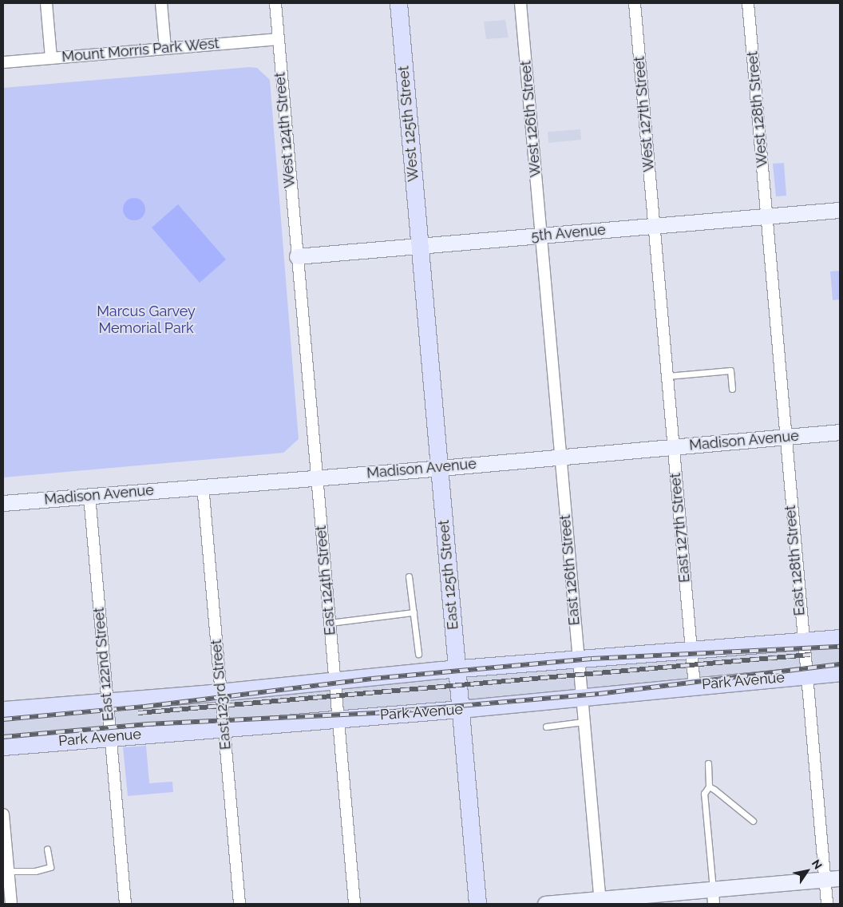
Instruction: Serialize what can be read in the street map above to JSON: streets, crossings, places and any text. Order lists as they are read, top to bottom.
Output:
{
  "streets": {
    "main road": [
      "West 125th Street",
      "5th Avenue",
      "Madison Avenue",
      "East 125th Street",
      "Park Avenue"
    ],
    "street": [
      "Mount Morris Park West",
      "West 128th Street",
      "West 127th Street",
      "West 126th Street",
      "West 124th Street",
      "East 127th Street",
      "East 128th Street",
      "East 126th Street",
      "East 124th Street",
      "East 122nd Street",
      "East 123rd Street"
    ]
  },
  "crossings": [
    ["Mount Morris Park West", "West 124th Street"],
    ["West 128th Street", "5th Avenue"],
    ["West 128th Street", "East 128th Street"],
    ["West 127th Street", "5th Avenue"],
    ["West 127th Street", "East 127th Street"],
    ["West 126th Street", "5th Avenue"],
    ["West 126th Street", "East 126th Street"],
    ["West 125th Street", "5th Avenue"],
    ["West 125th Street", "East 125th Street"],
    ["West 124th Street", "5th Avenue"],
    ["West 124th Street", "East 124th Street"],
    ["5th Avenue", "East 127th Street"],
    ["5th Avenue", "East 128th Street"],
    ["5th Avenue", "East 126th Street"],
    ["5th Avenue", "East 125th Street"],
    ["5th Avenue", "East 124th Street"],
    ["Madison Avenue", "East 127th Street"],
    ["Madison Avenue", "East 128th Street"],
    ["Madison Avenue", "East 126th Street"],
    ["Madison Avenue", "East 125th Street"],
    ["Madison Avenue", "East 124th Street"],
    ["Madison Avenue", "East 122nd Street"],
    ["Madison Avenue", "East 123rd Street"],
    ["East 127th Street", "Park Avenue"],
    ["East 128th Street", "Park Avenue"],
    ["East 126th Street", "Park Avenue"],
    ["East 125th Street", "Park Avenue"],
    ["East 124th Street", "Park Avenue"],
    ["East 122nd Street", "Park Avenue"],
    ["Park Avenue", "East 123rd Street"]
  ],
  "parks": ["Marcus Garvey Memorial Park"],
  "north": "top right"
}
